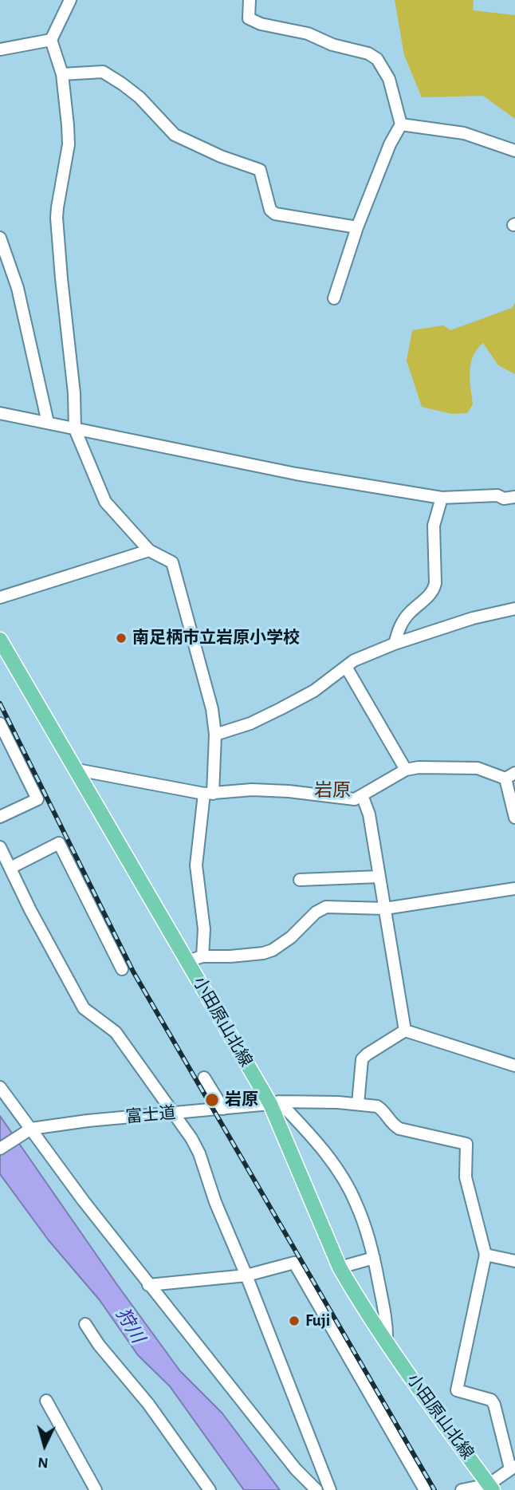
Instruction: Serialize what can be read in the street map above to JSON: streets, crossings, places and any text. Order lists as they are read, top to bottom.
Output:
{
  "streets": {
    "main road": ["小田原山北線"],
    "street": ["富士道"]
  },
  "crossings": [
    ["小田原山北線", "富士道"]
  ],
  "districts": ["岩原"],
  "water": ["狩川"],
  "places": ["南足柄市立岩原小学校", "岩原", "Fuji"],
  "north": "bottom"
}
